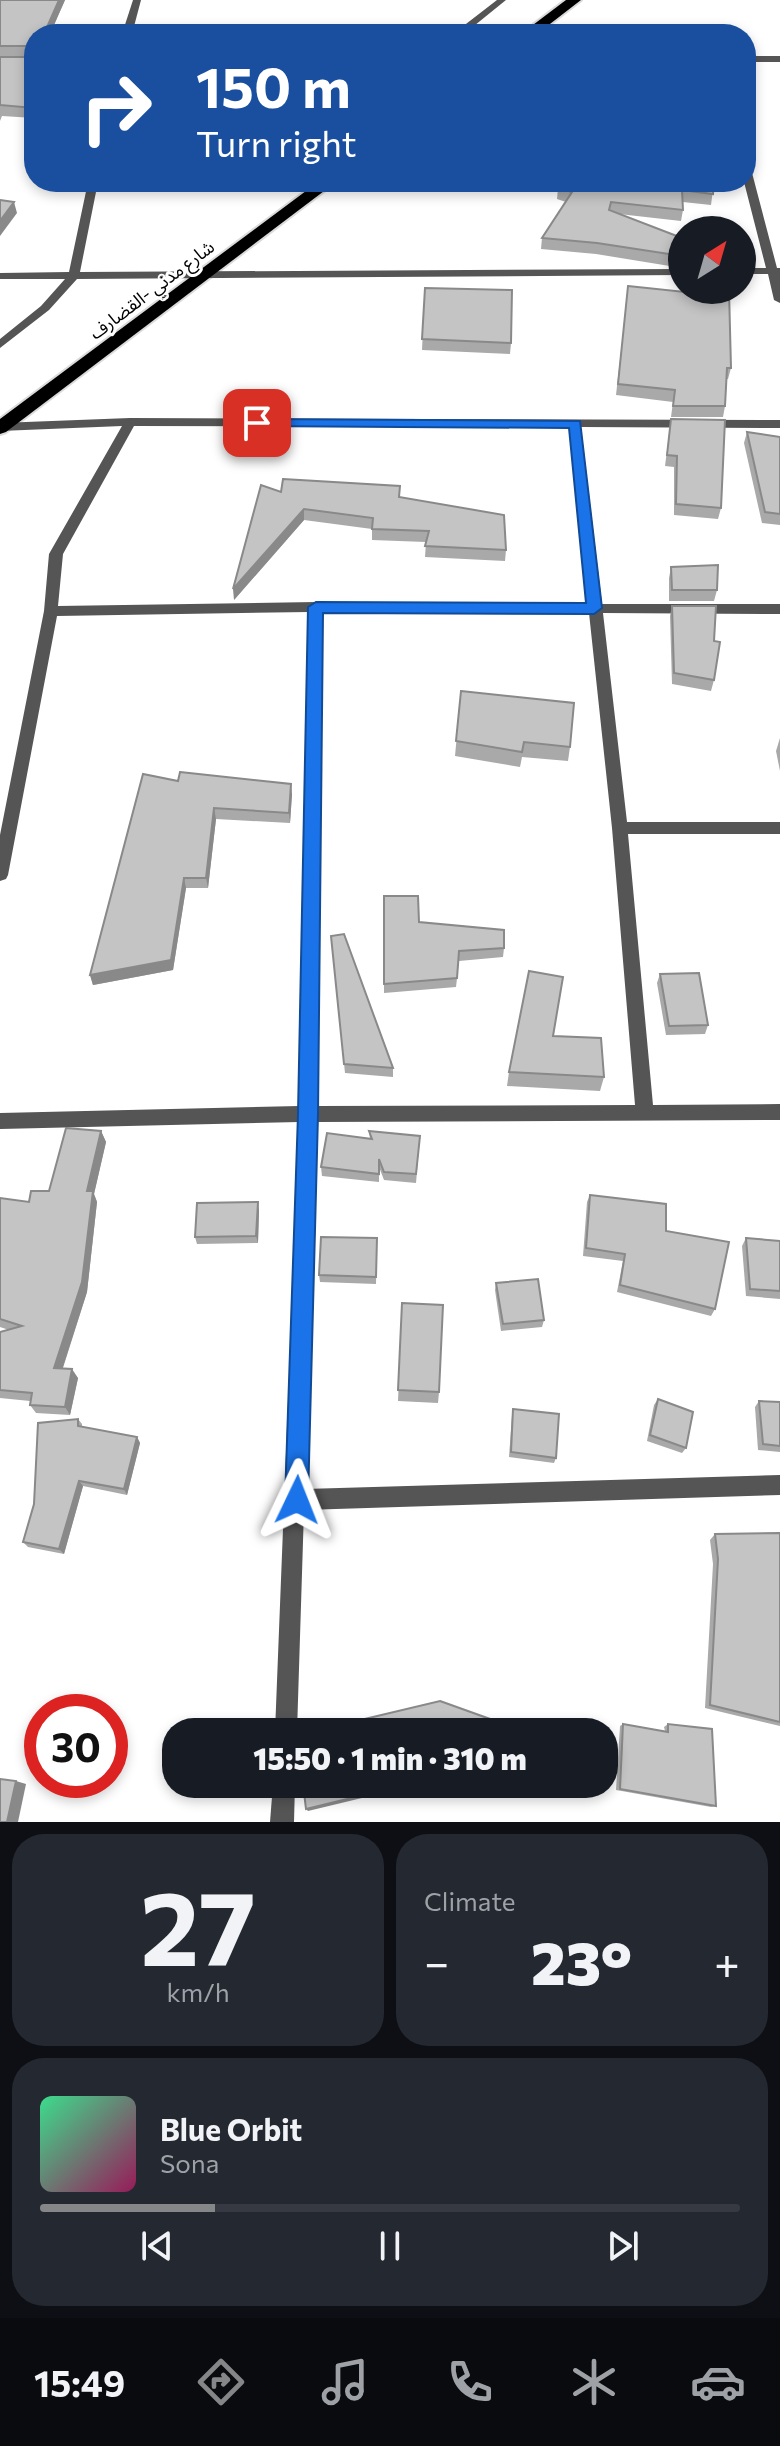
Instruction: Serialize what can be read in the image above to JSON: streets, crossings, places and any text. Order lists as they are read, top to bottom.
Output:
{
  "streets": {
    "highway": ["شارع مدني -القضارف"]
  },
  "north": "top right",
  "page": {
    "turn": ["150 m", "Turn right"],
    "limit": "30",
    "trip": "15:50 · 1 min · 310 m",
    "tile": [
      ["27", "km/h"],
      "Climate"
    ],
    "heat": ["−", "23°", "+"],
    "song": ["Blue Orbit", "Sona"],
    "tabs": "15:49"
  }
}
